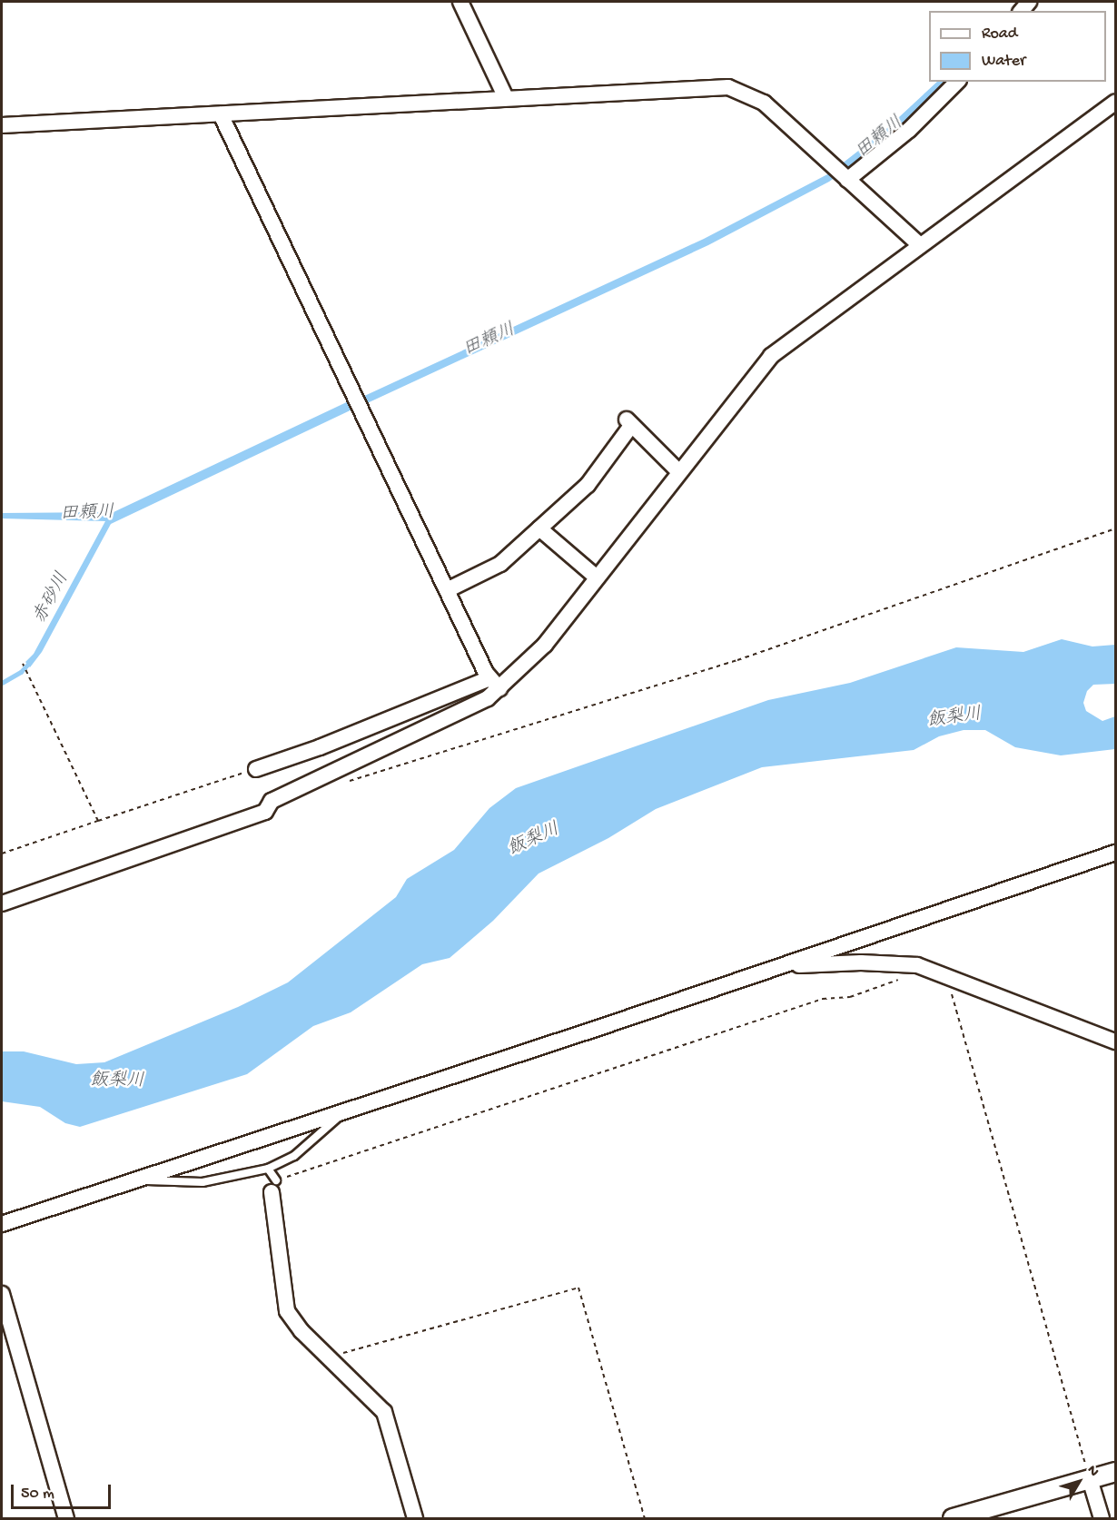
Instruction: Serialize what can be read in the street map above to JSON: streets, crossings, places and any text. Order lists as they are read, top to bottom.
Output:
{
  "water": ["田頼川", "赤砂川", "飯梨川"],
  "legend": ["Road", "Water"],
  "scale_bar": "50 m",
  "north": "top right"
}
